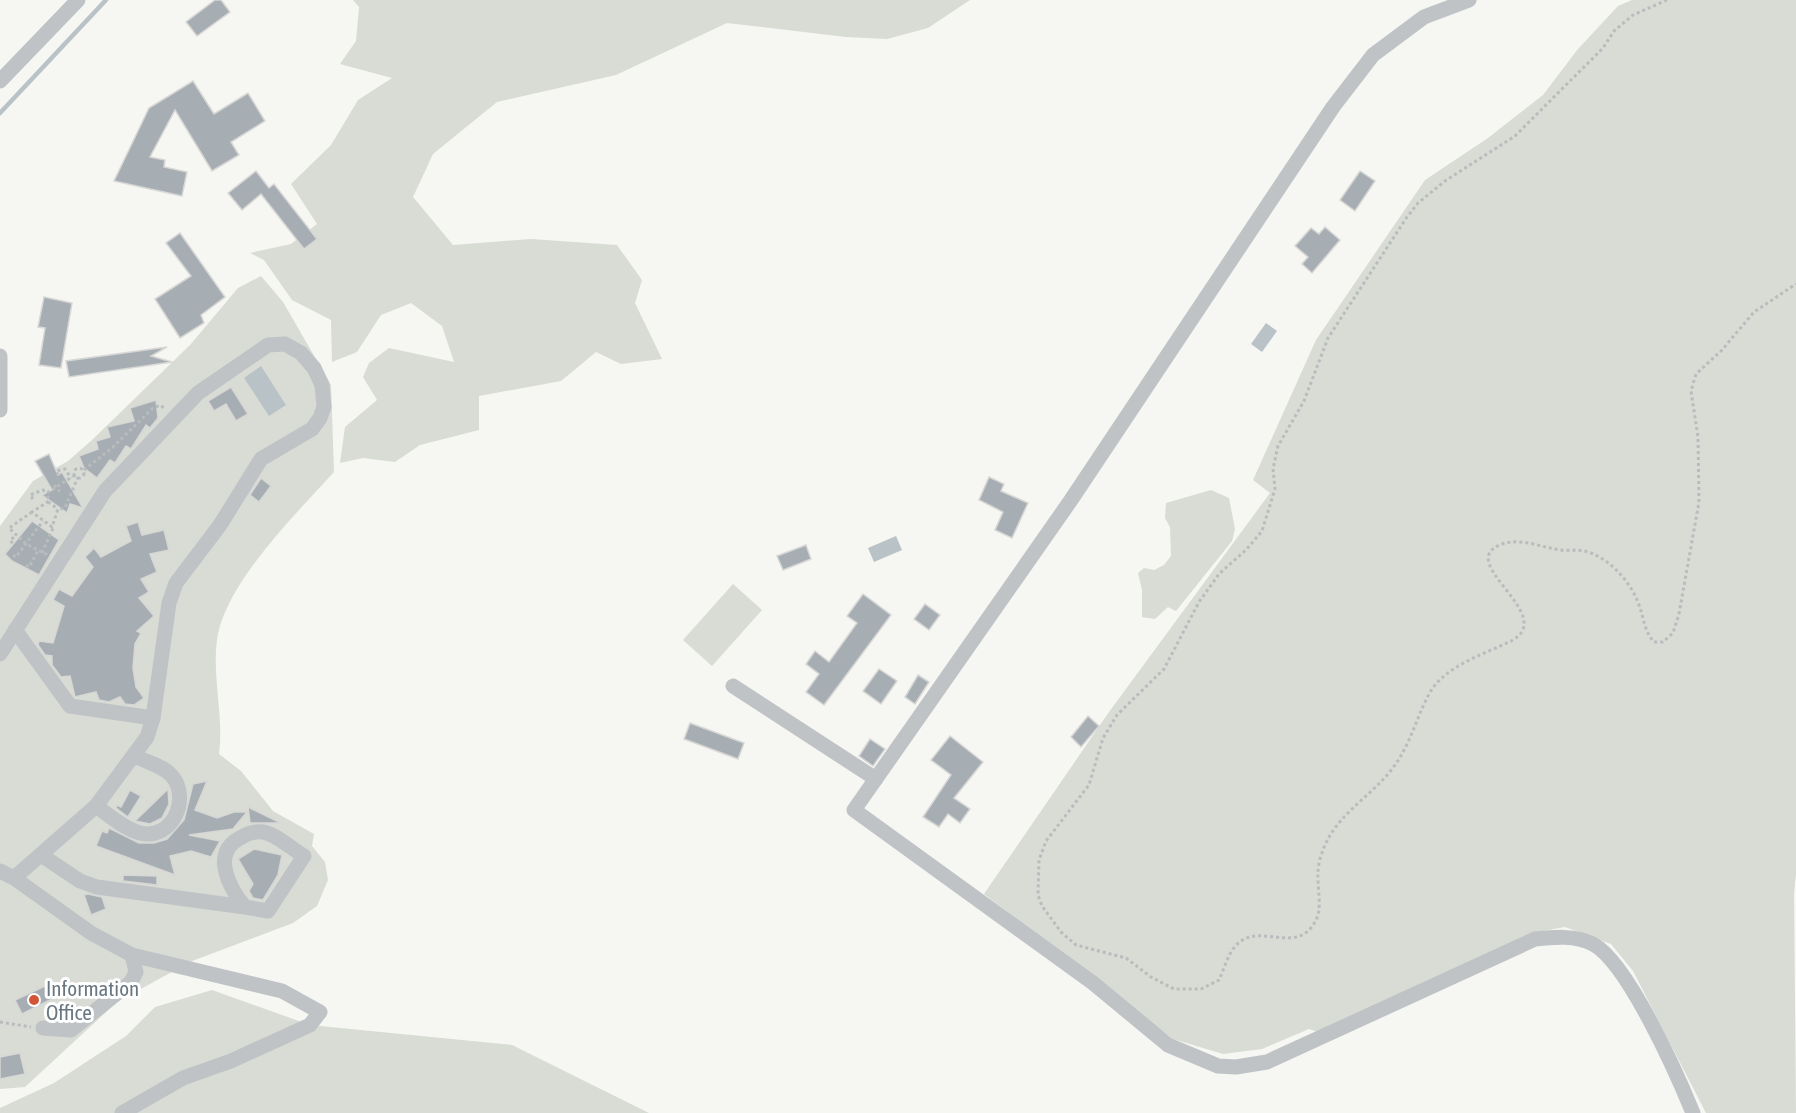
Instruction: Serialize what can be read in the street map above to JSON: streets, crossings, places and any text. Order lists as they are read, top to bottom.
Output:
{
  "places": ["Information Office"]
}
